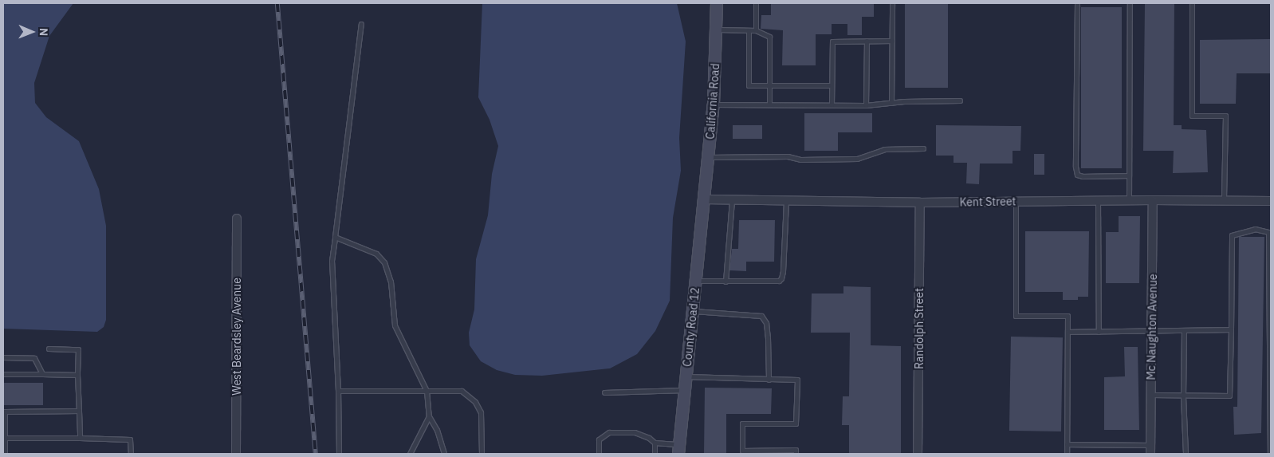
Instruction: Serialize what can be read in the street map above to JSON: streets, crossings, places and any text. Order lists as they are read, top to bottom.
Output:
{
  "streets": {
    "main road": ["California Road", "County Road 12"],
    "street": [
      "Kent Street",
      "Mc Naughton Avenue",
      "Randolph Street",
      "West Beardsley Avenue"
    ]
  },
  "crossings": [
    ["California Road", "Kent Street"],
    ["California Road", "County Road 12"],
    ["Kent Street", "County Road 12"],
    ["Kent Street", "Mc Naughton Avenue"],
    ["Kent Street", "Randolph Street"]
  ],
  "north": "right"
}
